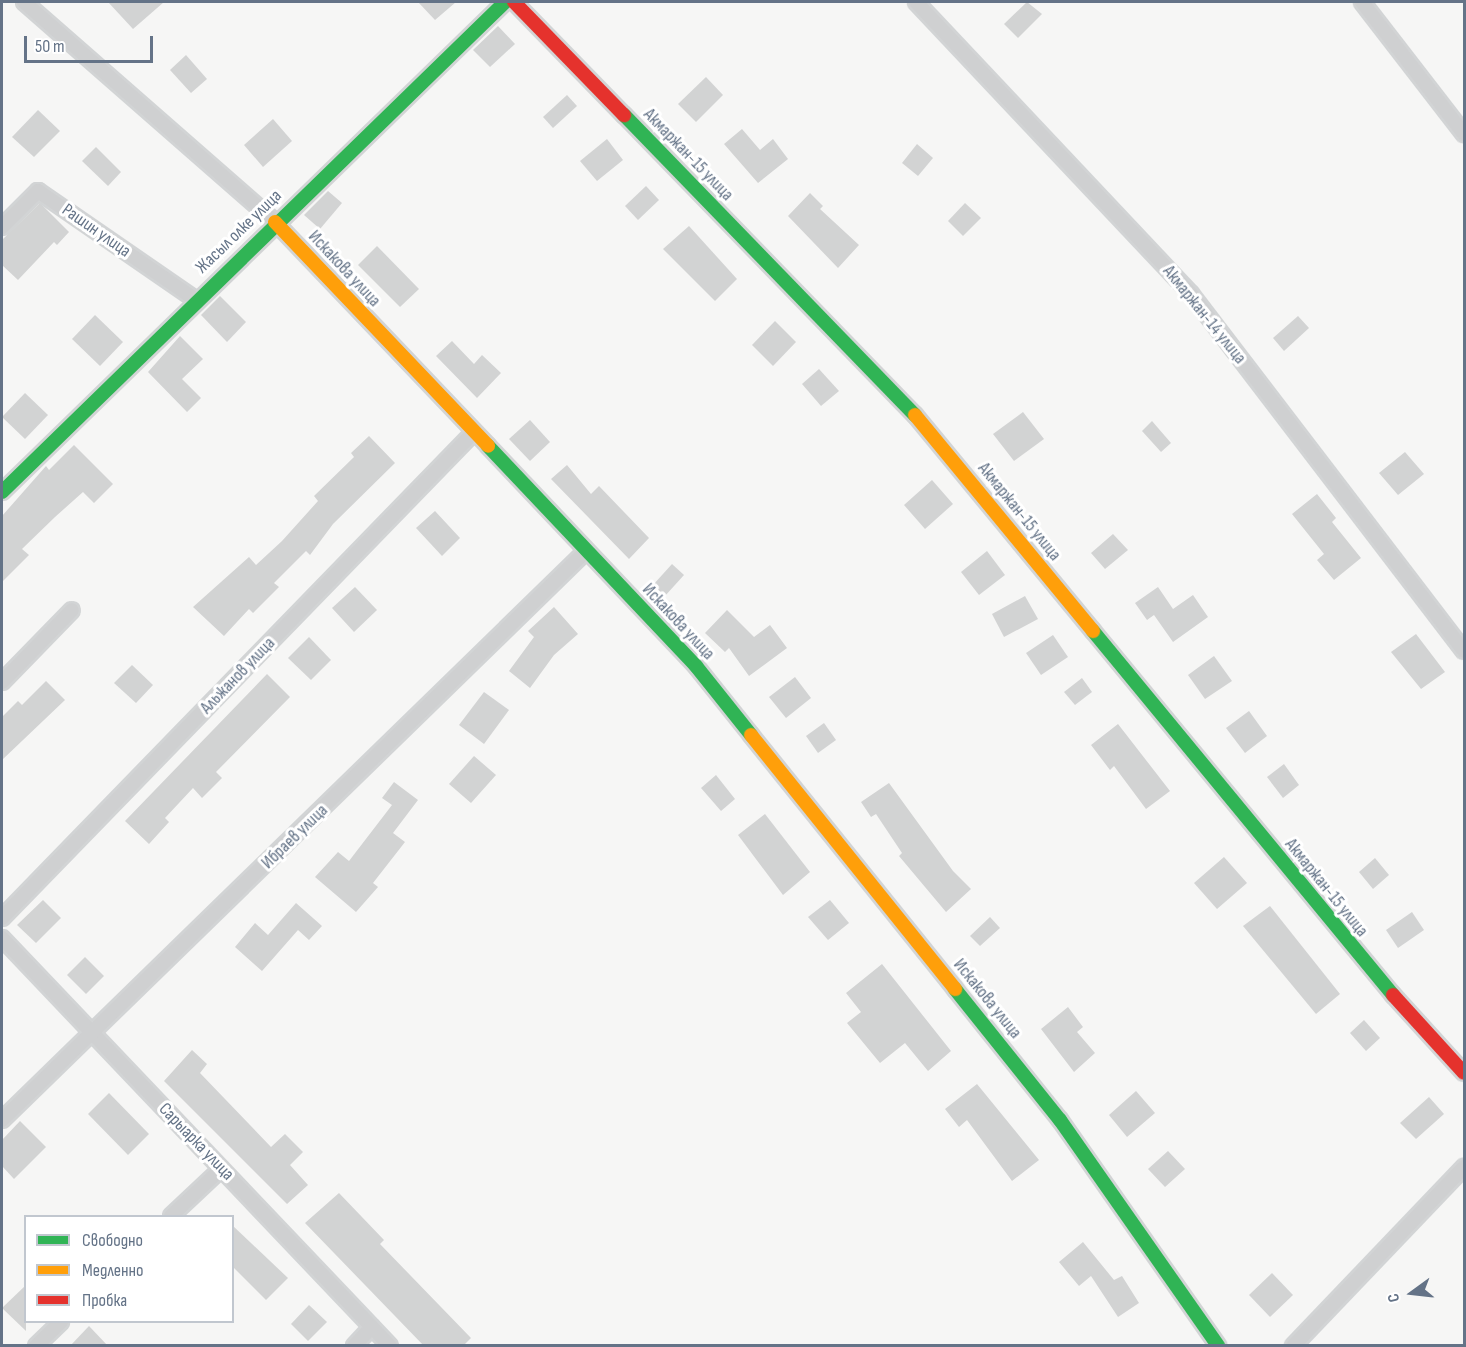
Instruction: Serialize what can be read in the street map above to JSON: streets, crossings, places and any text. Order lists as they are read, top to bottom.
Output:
{
  "streets": {
    "street": [
      "Акмаржан-15 улица",
      "Рашин улица",
      "Жасыл олке улица",
      "Искакова улица",
      "Акмаржан-14 улица",
      "Альжанов улица",
      "Ибраев улица",
      "Сарыарка улица"
    ]
  },
  "crossings": [
    ["Рашин улица", "Жасыл олке улица"],
    ["Жасыл олке улица", "Искакова улица"],
    ["Искакова улица", "Альжанов улица"],
    ["Искакова улица", "Ибраев улица"],
    ["Ибраев улица", "Сарыарка улица"]
  ],
  "legend": ["Свободно", "Медленно", "Пробка"],
  "scale_bar": "50 m",
  "north": "left"
}
